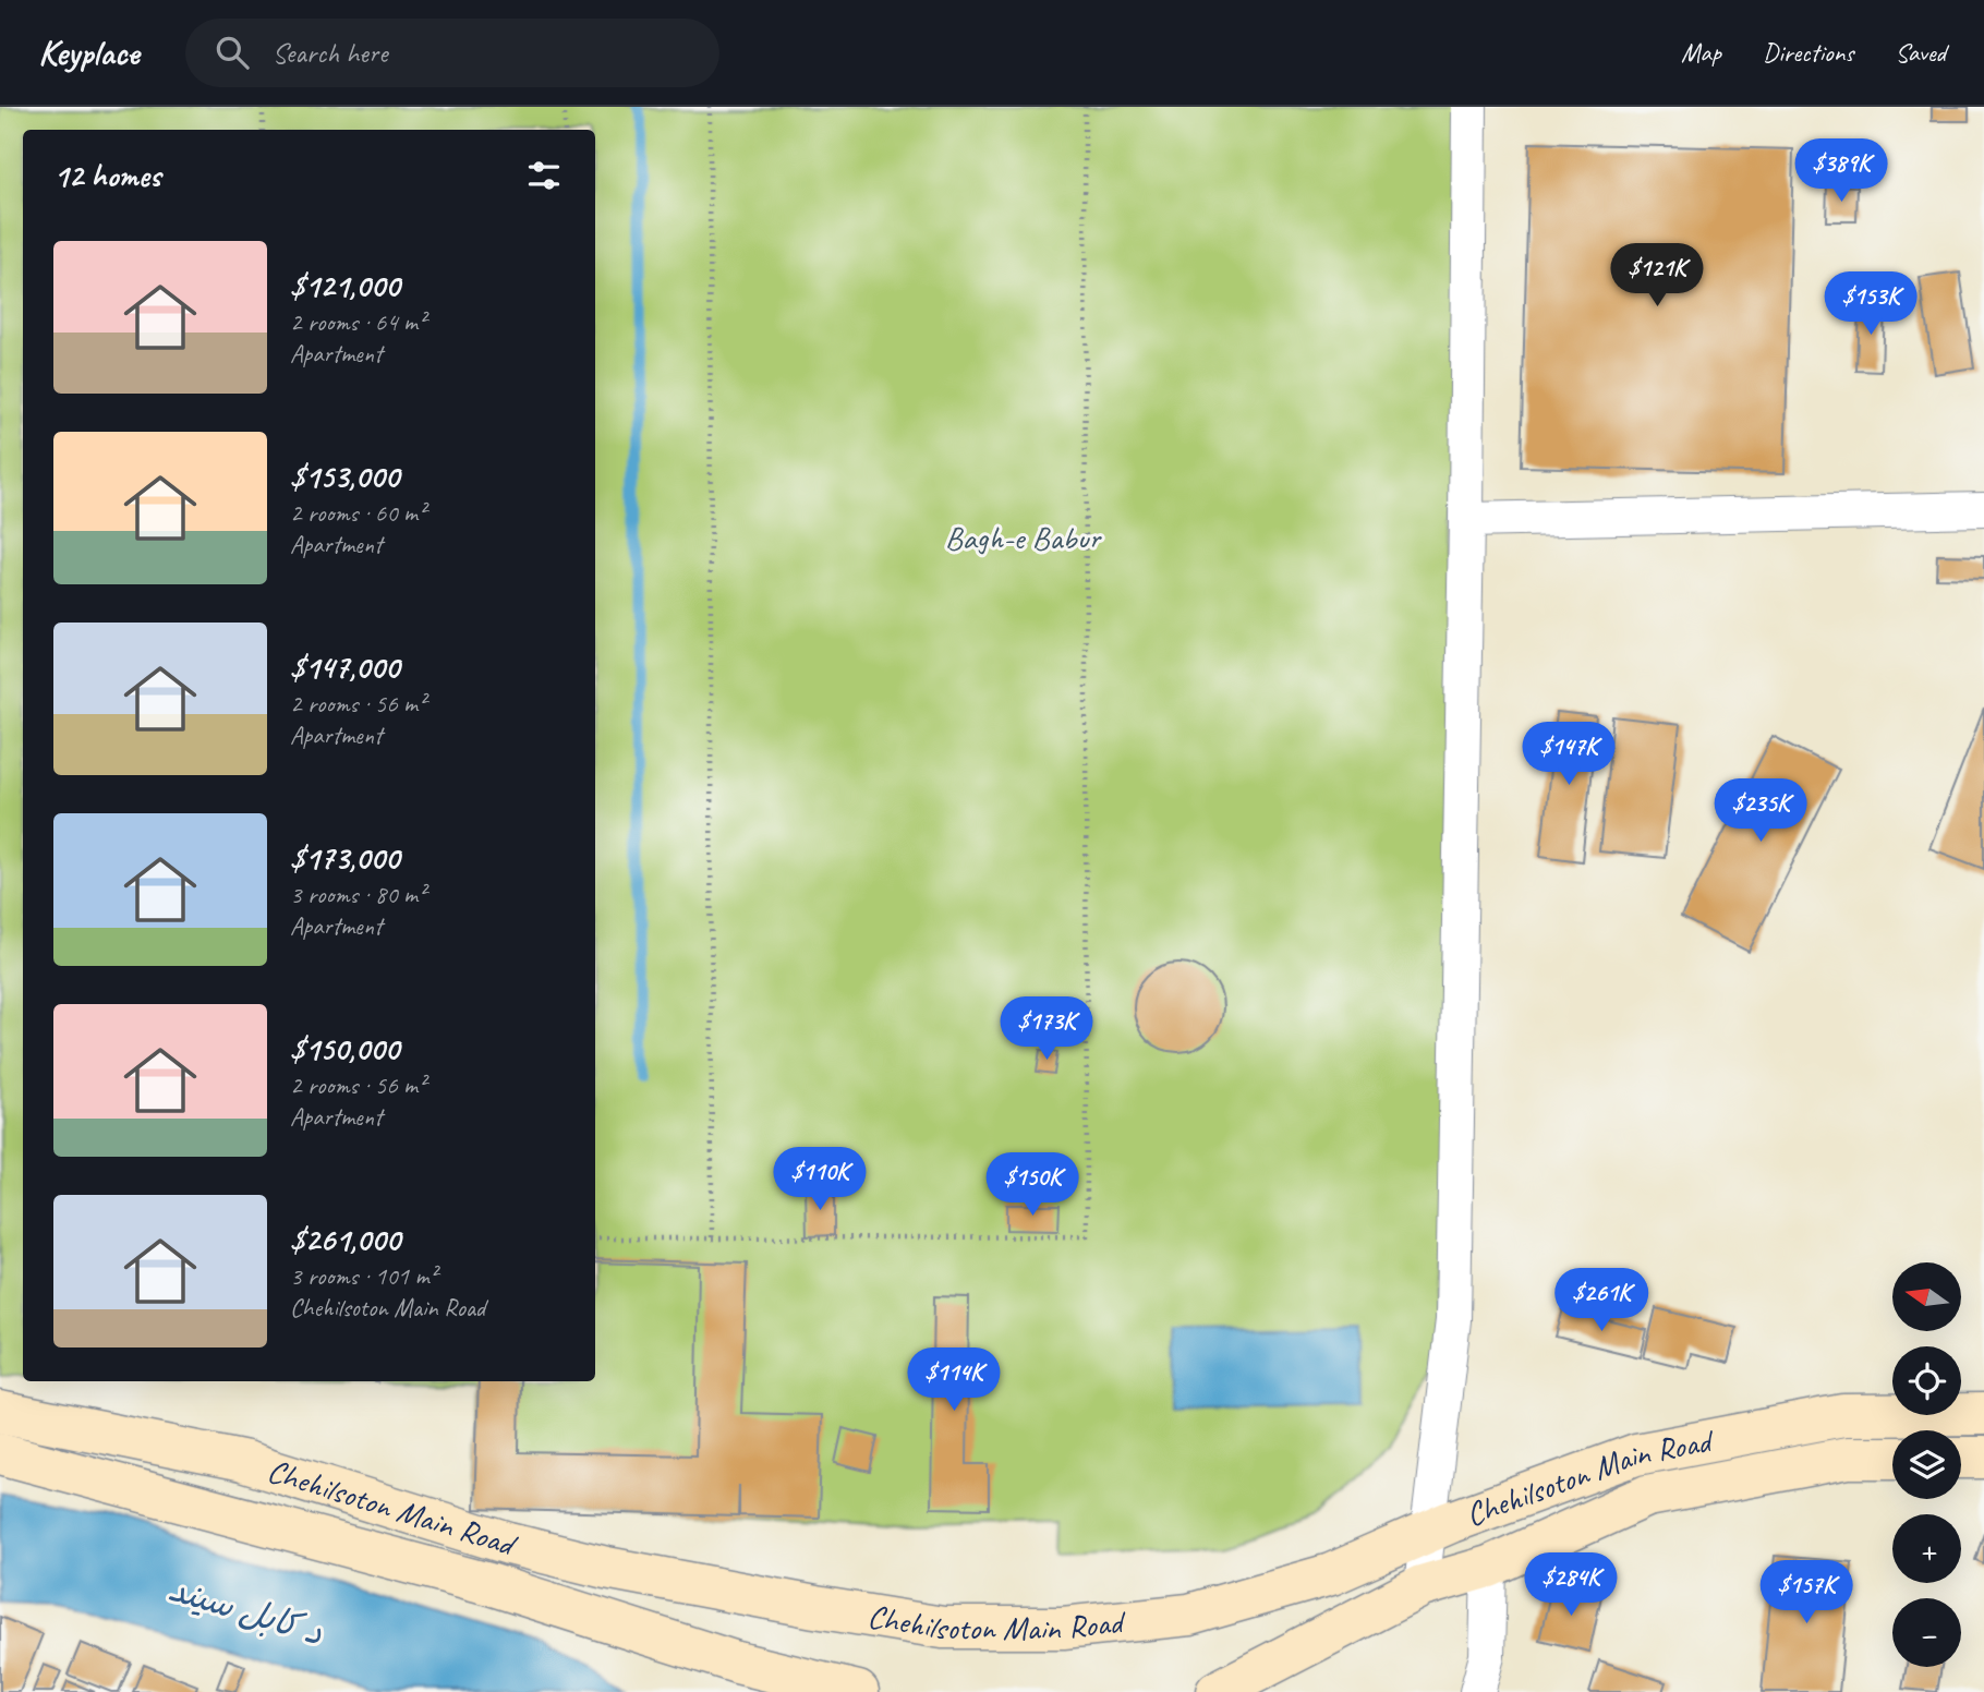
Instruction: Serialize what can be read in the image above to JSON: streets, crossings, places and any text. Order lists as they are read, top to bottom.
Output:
{
  "streets": {
    "main road": ["Chehilsoton Main Road"]
  },
  "water": ["د کابل سيند"],
  "parks": ["Bagh-e Babur"],
  "north": "left",
  "page": {
    "header": "Keyplace",
    "search": "Search here",
    "nav": ["Map", "Directions", "Saved"],
    "heading": "12 homes",
    "price": [
      "$389K",
      "$121K",
      "$153K",
      "$147K",
      "$235K",
      "$173K",
      "$110K",
      "$150K",
      "$261K",
      "$114K",
      "$284K",
      "$157K"
    ],
    "list": [
      {
        "name": "$121,000",
        "note": "2 rooms · 64 m² · Apartment"
      },
      {
        "name": "$153,000",
        "note": "2 rooms · 60 m² · Apartment"
      },
      {
        "name": "$147,000",
        "note": "2 rooms · 56 m² · Apartment"
      },
      {
        "name": "$173,000",
        "note": "3 rooms · 80 m² · Apartment"
      },
      {
        "name": "$150,000",
        "note": "2 rooms · 56 m² · Apartment"
      },
      {
        "name": "$261,000",
        "note": "3 rooms · 101 m² · Chehilsoton Main Road"
      }
    ],
    "map_buttons": ["+", "−"]
  }
}
